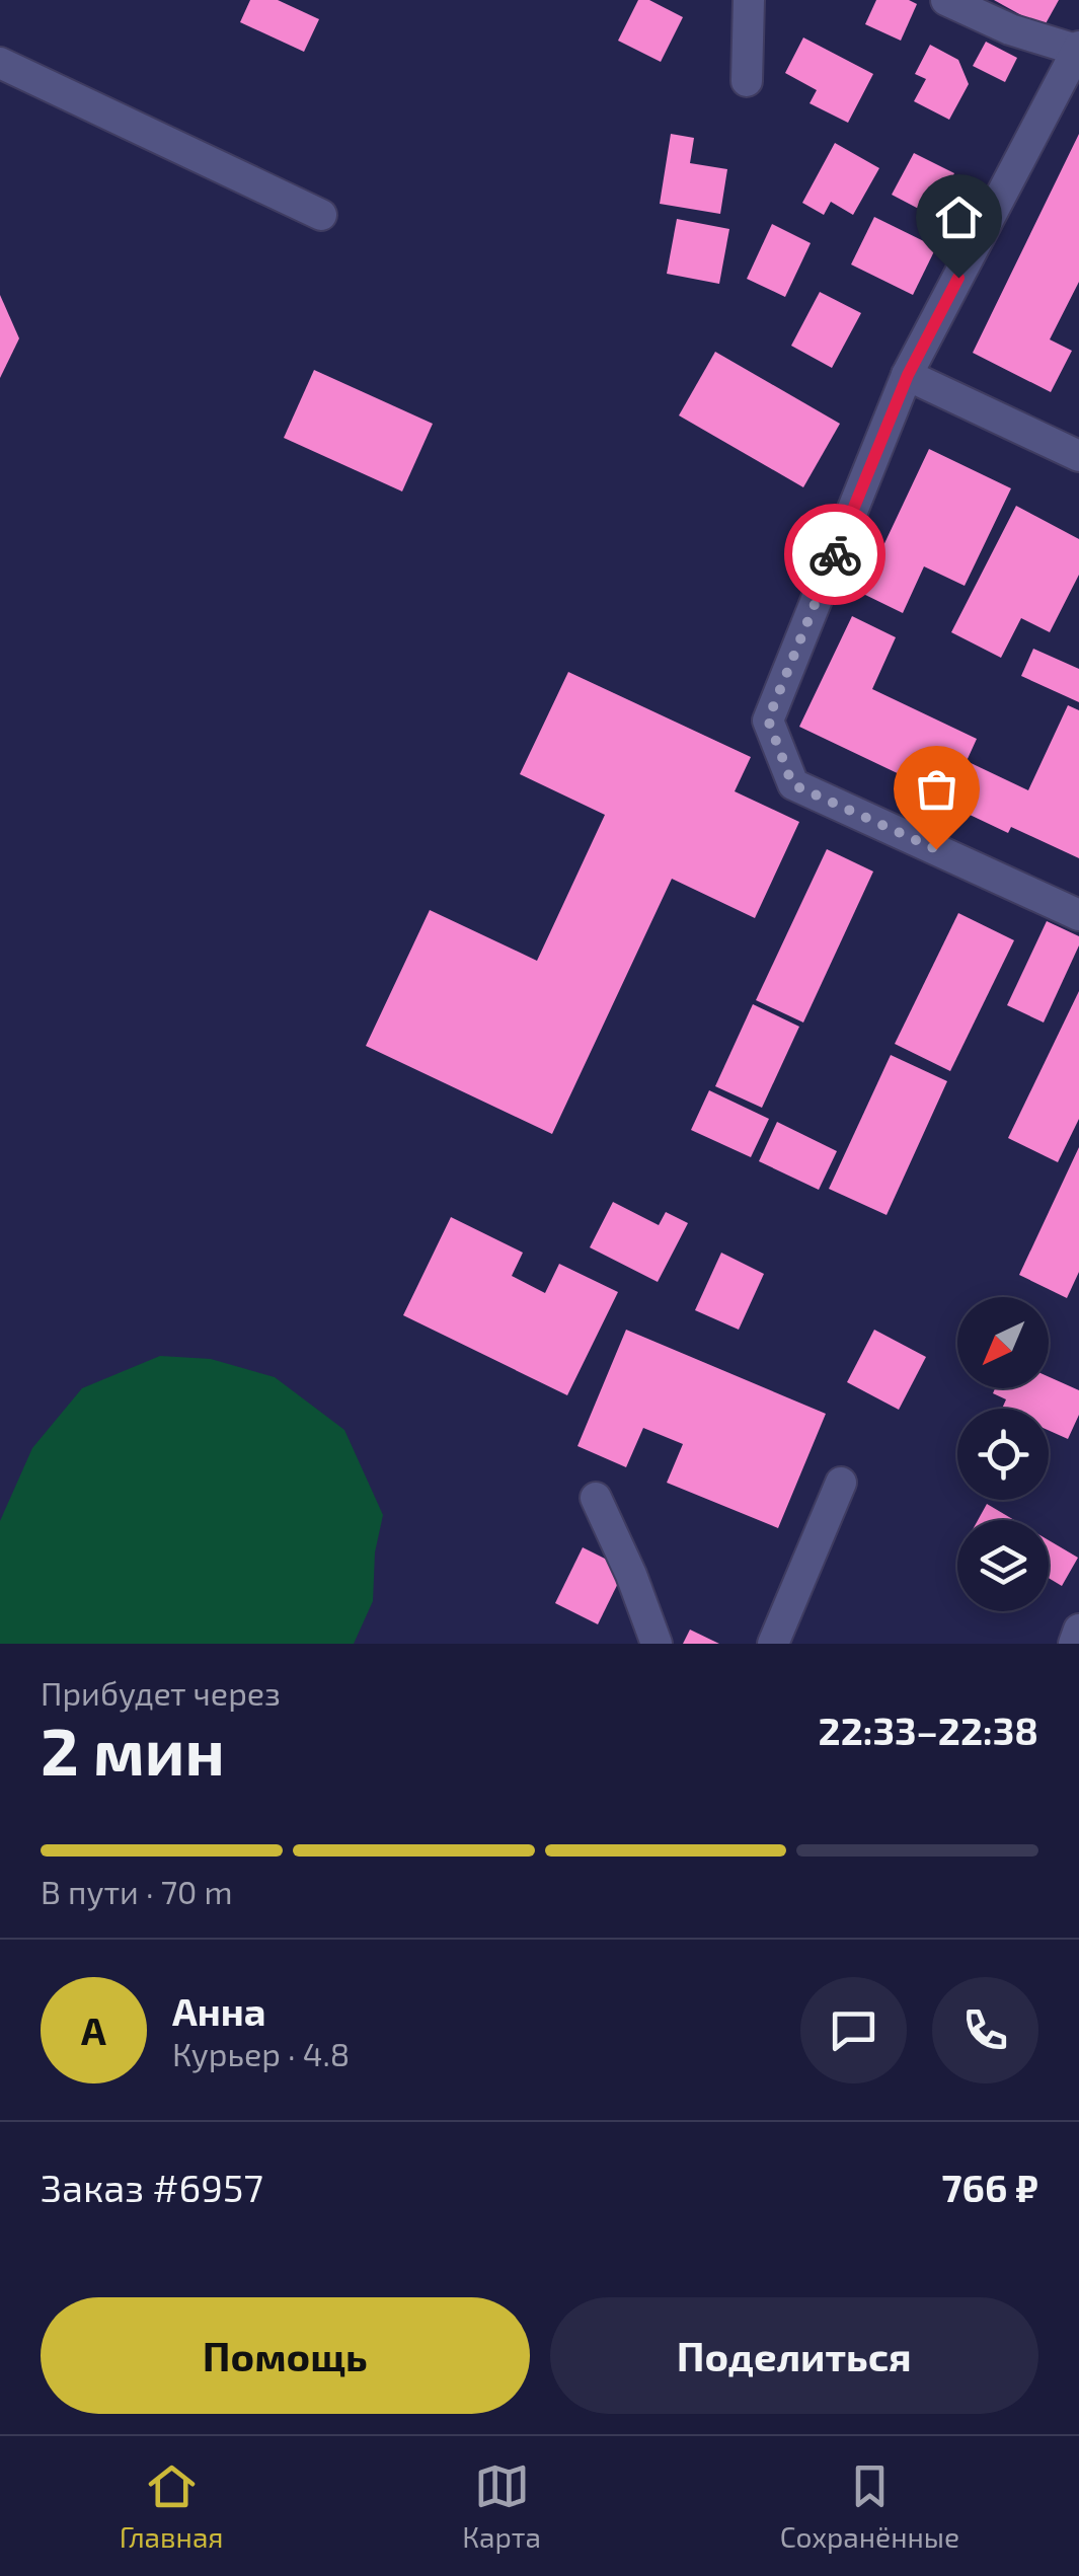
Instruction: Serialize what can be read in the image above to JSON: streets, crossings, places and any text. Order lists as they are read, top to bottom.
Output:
{
  "north": "bottom left",
  "page": {
    "heading": ["2 мин", "Прибудет через", "22:33–22:38"],
    "panel": [
      "Анна",
      "Курьер · 4.8",
      "Заказ #6957",
      "766 ₽"
    ],
    "bar": "В пути · 70 m",
    "round": "А",
    "buttons": ["Помощь", "Поделиться"],
    "tabs": ["Главная", "Карта", "Сохранённые"]
  }
}
